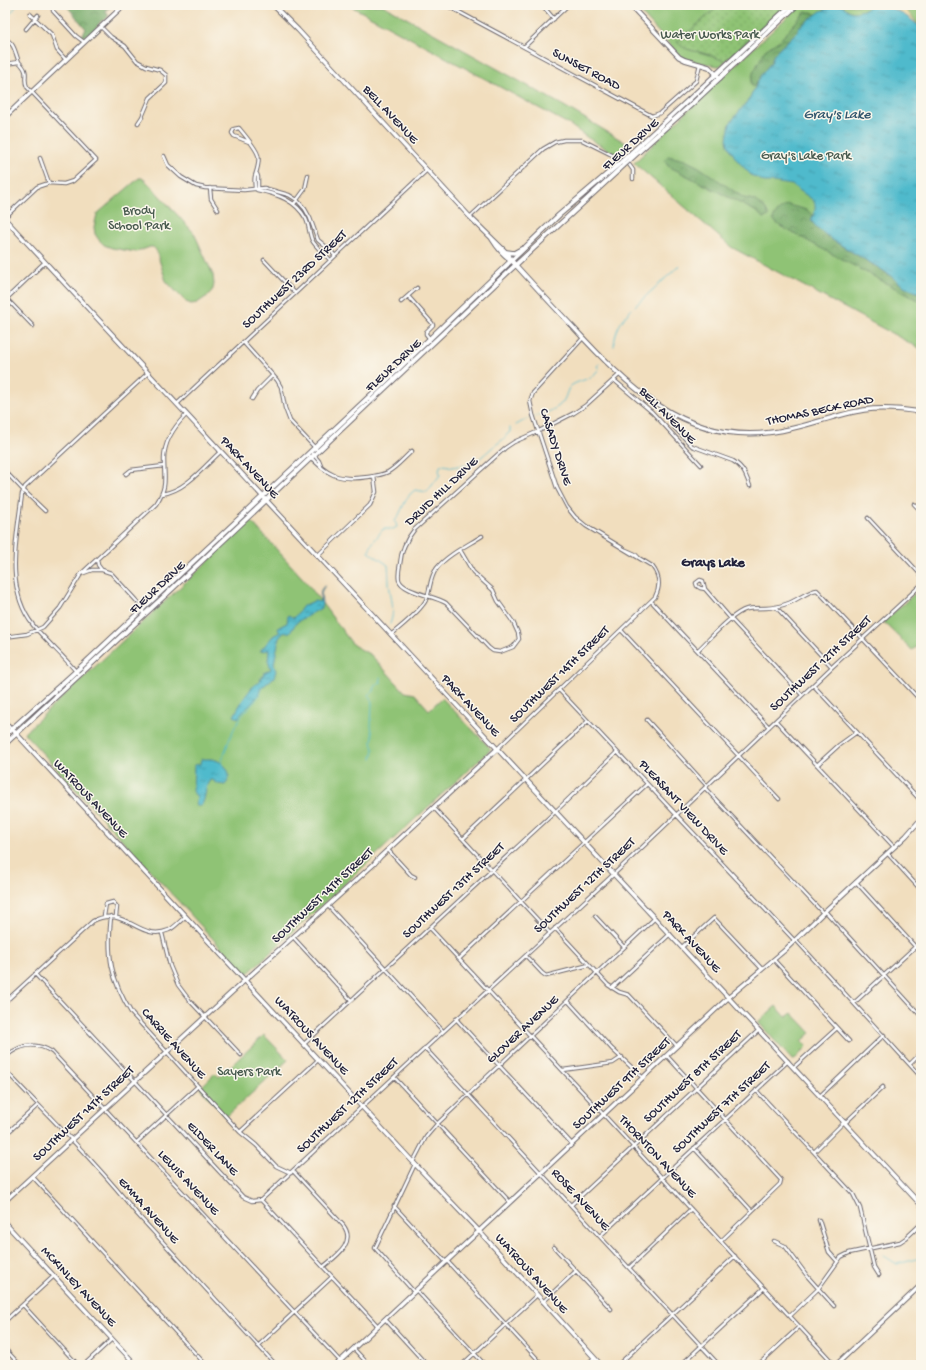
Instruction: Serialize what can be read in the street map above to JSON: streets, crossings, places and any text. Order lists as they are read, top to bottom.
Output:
{
  "streets": {
    "main road": ["FLEUR DRIVE"],
    "street": [
      "SUNSET ROAD",
      "BELL AVENUE",
      "SOUTHWEST 23RD STREET",
      "THOMAS BECK ROAD",
      "CASADY DRIVE",
      "PARK AVENUE",
      "DRUID HILL DRIVE",
      "SOUTHWEST 12TH STREET",
      "SOUTHWEST 14TH STREET",
      "WATROUS AVENUE",
      "PLEASANT VIEW DRIVE",
      "SOUTHWEST 13TH STREET",
      "GLOVER AVENUE",
      "CARRIE AVENUE",
      "SOUTHWEST 8TH STREET",
      "SOUTHWEST 9TH STREET",
      "SOUTHWEST 7TH STREET",
      "ELDER LANE",
      "THORNTON AVENUE",
      "LEWIS AVENUE",
      "ROSE AVENUE",
      "EMMA AVENUE",
      "MCKINLEY AVENUE"
    ]
  },
  "crossings": [
    ["BELL AVENUE", "FLEUR DRIVE"],
    ["BELL AVENUE", "SOUTHWEST 23RD STREET"],
    ["BELL AVENUE", "THOMAS BECK ROAD"],
    ["BELL AVENUE", "CASADY DRIVE"],
    ["BELL AVENUE", "DRUID HILL DRIVE"],
    ["FLEUR DRIVE", "PARK AVENUE"],
    ["FLEUR DRIVE", "WATROUS AVENUE"],
    ["SOUTHWEST 23RD STREET", "PARK AVENUE"],
    ["CASADY DRIVE", "DRUID HILL DRIVE"],
    ["CASADY DRIVE", "SOUTHWEST 14TH STREET"],
    ["PARK AVENUE", "SOUTHWEST 12TH STREET"],
    ["PARK AVENUE", "SOUTHWEST 14TH STREET"],
    ["PARK AVENUE", "SOUTHWEST 13TH STREET"],
    ["PARK AVENUE", "GLOVER AVENUE"],
    ["PARK AVENUE", "SOUTHWEST 8TH STREET"],
    ["PARK AVENUE", "SOUTHWEST 9TH STREET"],
    ["PARK AVENUE", "SOUTHWEST 7TH STREET"],
    ["SOUTHWEST 12TH STREET", "WATROUS AVENUE"],
    ["SOUTHWEST 12TH STREET", "PLEASANT VIEW DRIVE"],
    ["SOUTHWEST 12TH STREET", "CARRIE AVENUE"],
    ["SOUTHWEST 12TH STREET", "ELDER LANE"],
    ["SOUTHWEST 12TH STREET", "THORNTON AVENUE"],
    ["SOUTHWEST 12TH STREET", "ROSE AVENUE"],
    ["SOUTHWEST 14TH STREET", "WATROUS AVENUE"],
    ["SOUTHWEST 14TH STREET", "PLEASANT VIEW DRIVE"],
    ["SOUTHWEST 14TH STREET", "CARRIE AVENUE"],
    ["SOUTHWEST 14TH STREET", "ELDER LANE"],
    ["SOUTHWEST 14TH STREET", "LEWIS AVENUE"],
    ["SOUTHWEST 14TH STREET", "EMMA AVENUE"],
    ["WATROUS AVENUE", "SOUTHWEST 13TH STREET"],
    ["WATROUS AVENUE", "GLOVER AVENUE"],
    ["WATROUS AVENUE", "SOUTHWEST 9TH STREET"],
    ["PLEASANT VIEW DRIVE", "SOUTHWEST 13TH STREET"],
    ["PLEASANT VIEW DRIVE", "SOUTHWEST 9TH STREET"],
    ["SOUTHWEST 13TH STREET", "THORNTON AVENUE"],
    ["GLOVER AVENUE", "SOUTHWEST 9TH STREET"],
    ["GLOVER AVENUE", "THORNTON AVENUE"],
    ["GLOVER AVENUE", "ROSE AVENUE"],
    ["SOUTHWEST 8TH STREET", "THORNTON AVENUE"],
    ["SOUTHWEST 8TH STREET", "ROSE AVENUE"],
    ["SOUTHWEST 9TH STREET", "THORNTON AVENUE"],
    ["SOUTHWEST 9TH STREET", "LEWIS AVENUE"],
    ["SOUTHWEST 9TH STREET", "ROSE AVENUE"],
    ["SOUTHWEST 7TH STREET", "THORNTON AVENUE"],
    ["SOUTHWEST 7TH STREET", "ROSE AVENUE"]
  ],
  "districts": ["Grays Lake"],
  "water": ["Gray's Lake"],
  "parks": [
    "Water Works Park",
    "Gray's Lake Park",
    "Brody School Park",
    "Sayers Park"
  ]
}
